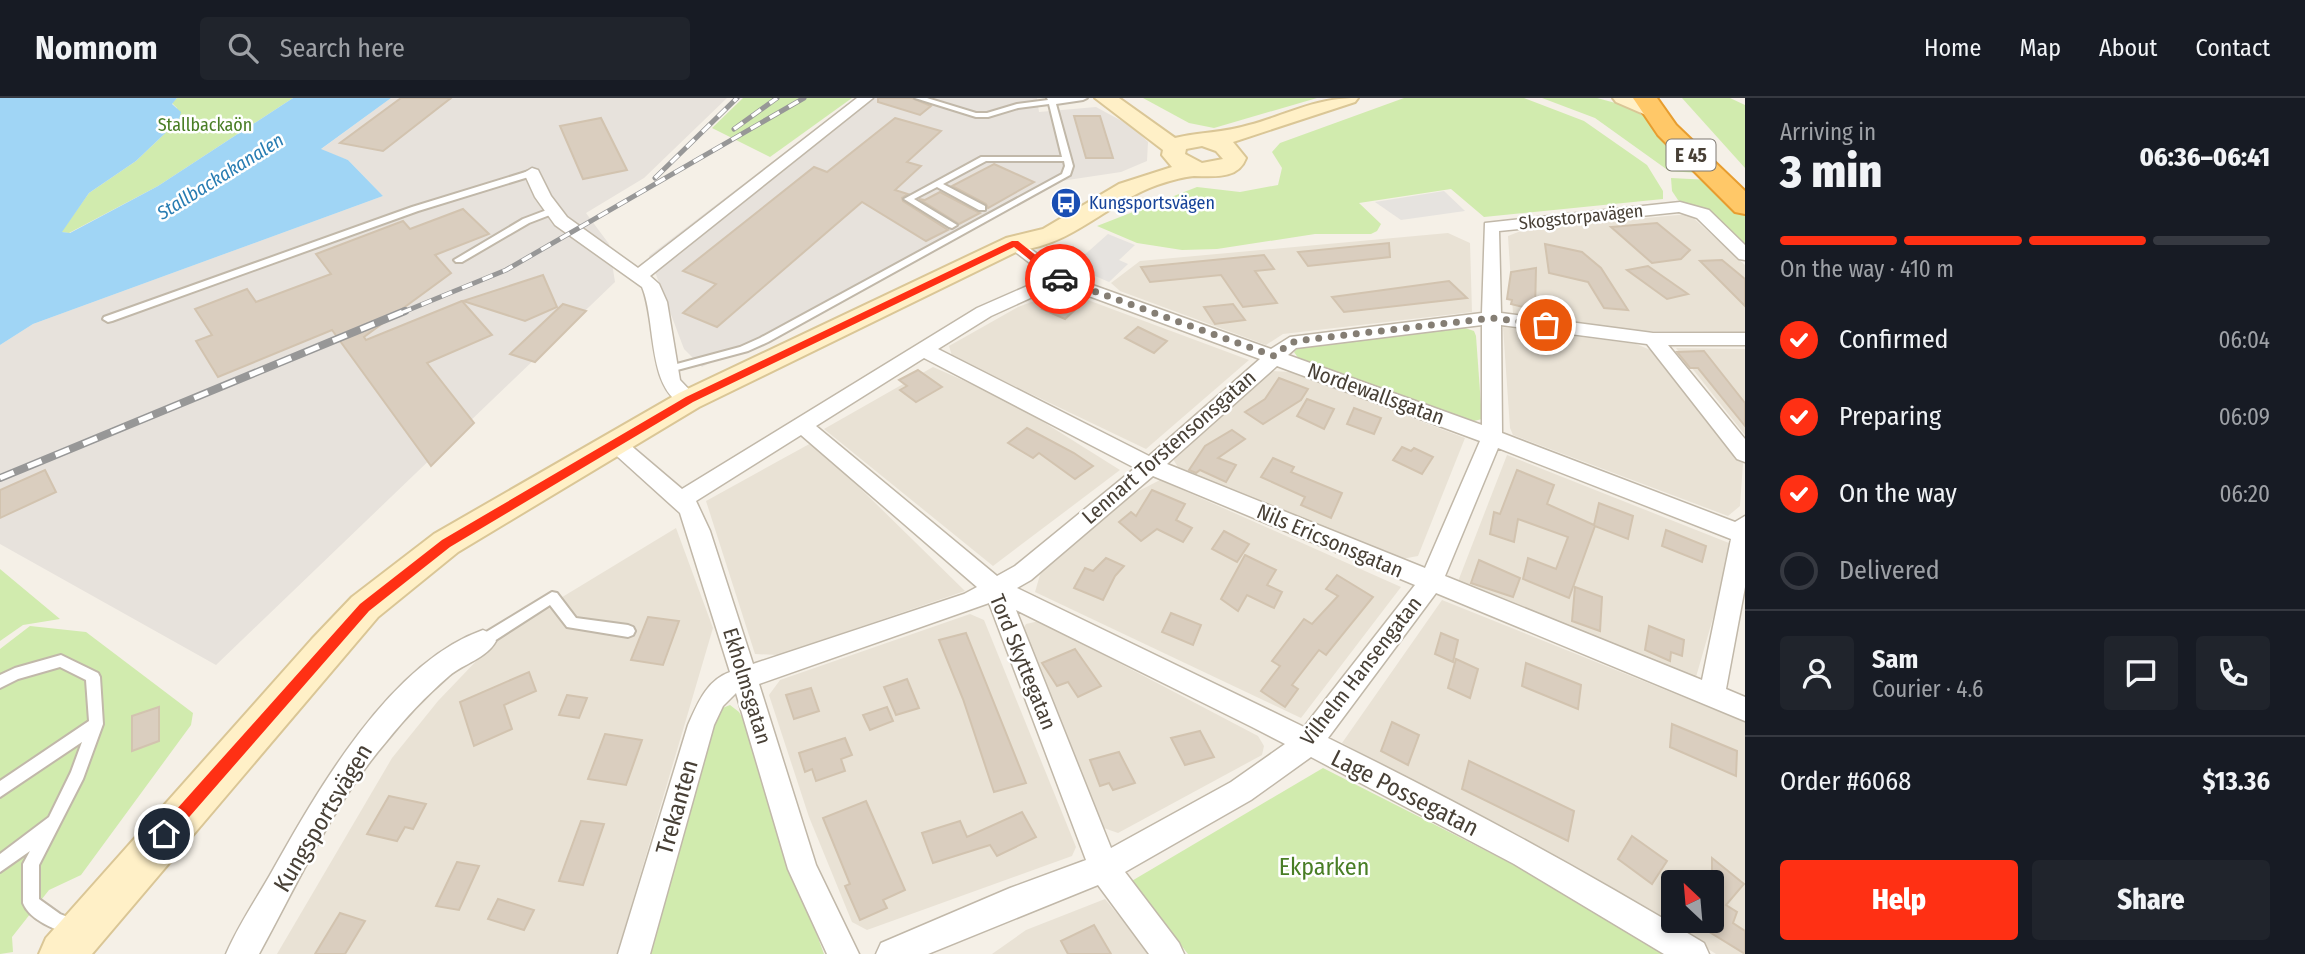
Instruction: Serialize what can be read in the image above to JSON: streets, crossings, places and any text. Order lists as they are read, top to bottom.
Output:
{
  "streets": {
    "highway": ["E 45"],
    "street": [
      "Skogstorpavägen",
      "Nordewallsgatan",
      "Lennart Torstensonsgatan",
      "Nils Ericsonsgatan",
      "Tord Skyttegatan",
      "Vilhelm Hansengatan",
      "Ekholmsgatan",
      "Lage Possegatan",
      "Trekanten",
      "Kungsportsvägen"
    ]
  },
  "crossings": [
    ["Skogstorpavägen", "Lennart Torstensonsgatan"],
    ["Skogstorpavägen", "Vilhelm Hansengatan"],
    ["Nordewallsgatan", "Lennart Torstensonsgatan"],
    ["Nordewallsgatan", "Vilhelm Hansengatan"],
    ["Lennart Torstensonsgatan", "Nils Ericsonsgatan"],
    ["Lennart Torstensonsgatan", "Tord Skyttegatan"],
    ["Lennart Torstensonsgatan", "Vilhelm Hansengatan"],
    ["Lennart Torstensonsgatan", "Ekholmsgatan"],
    ["Lennart Torstensonsgatan", "Lage Possegatan"],
    ["Lennart Torstensonsgatan", "Trekanten"],
    ["Nils Ericsonsgatan", "Vilhelm Hansengatan"],
    ["Tord Skyttegatan", "Vilhelm Hansengatan"],
    ["Tord Skyttegatan", "Lage Possegatan"],
    ["Vilhelm Hansengatan", "Lage Possegatan"],
    ["Ekholmsgatan", "Trekanten"]
  ],
  "water": ["Stallbackakanalen"],
  "parks": ["Stallbackaön", "Ekparken"],
  "places": {
    "bus stop": ["Kungsportsvägen"]
  },
  "north": "top left",
  "page": {
    "header": "Nomnom",
    "search": "Search here",
    "nav": [
      "Home",
      "Map",
      "About",
      "Contact"
    ],
    "heading": ["3 min", "Arriving in", "06:36–06:41"],
    "panel": [
      "Sam",
      "Courier · 4.6",
      "Order #6068",
      "$13.36"
    ],
    "bar": "On the way · 410 m",
    "list": [
      ["Confirmed", "06:04"],
      ["Preparing", "06:09"],
      ["On the way", "06:20"],
      "Delivered"
    ],
    "buttons": ["Help", "Share"]
  }
}
